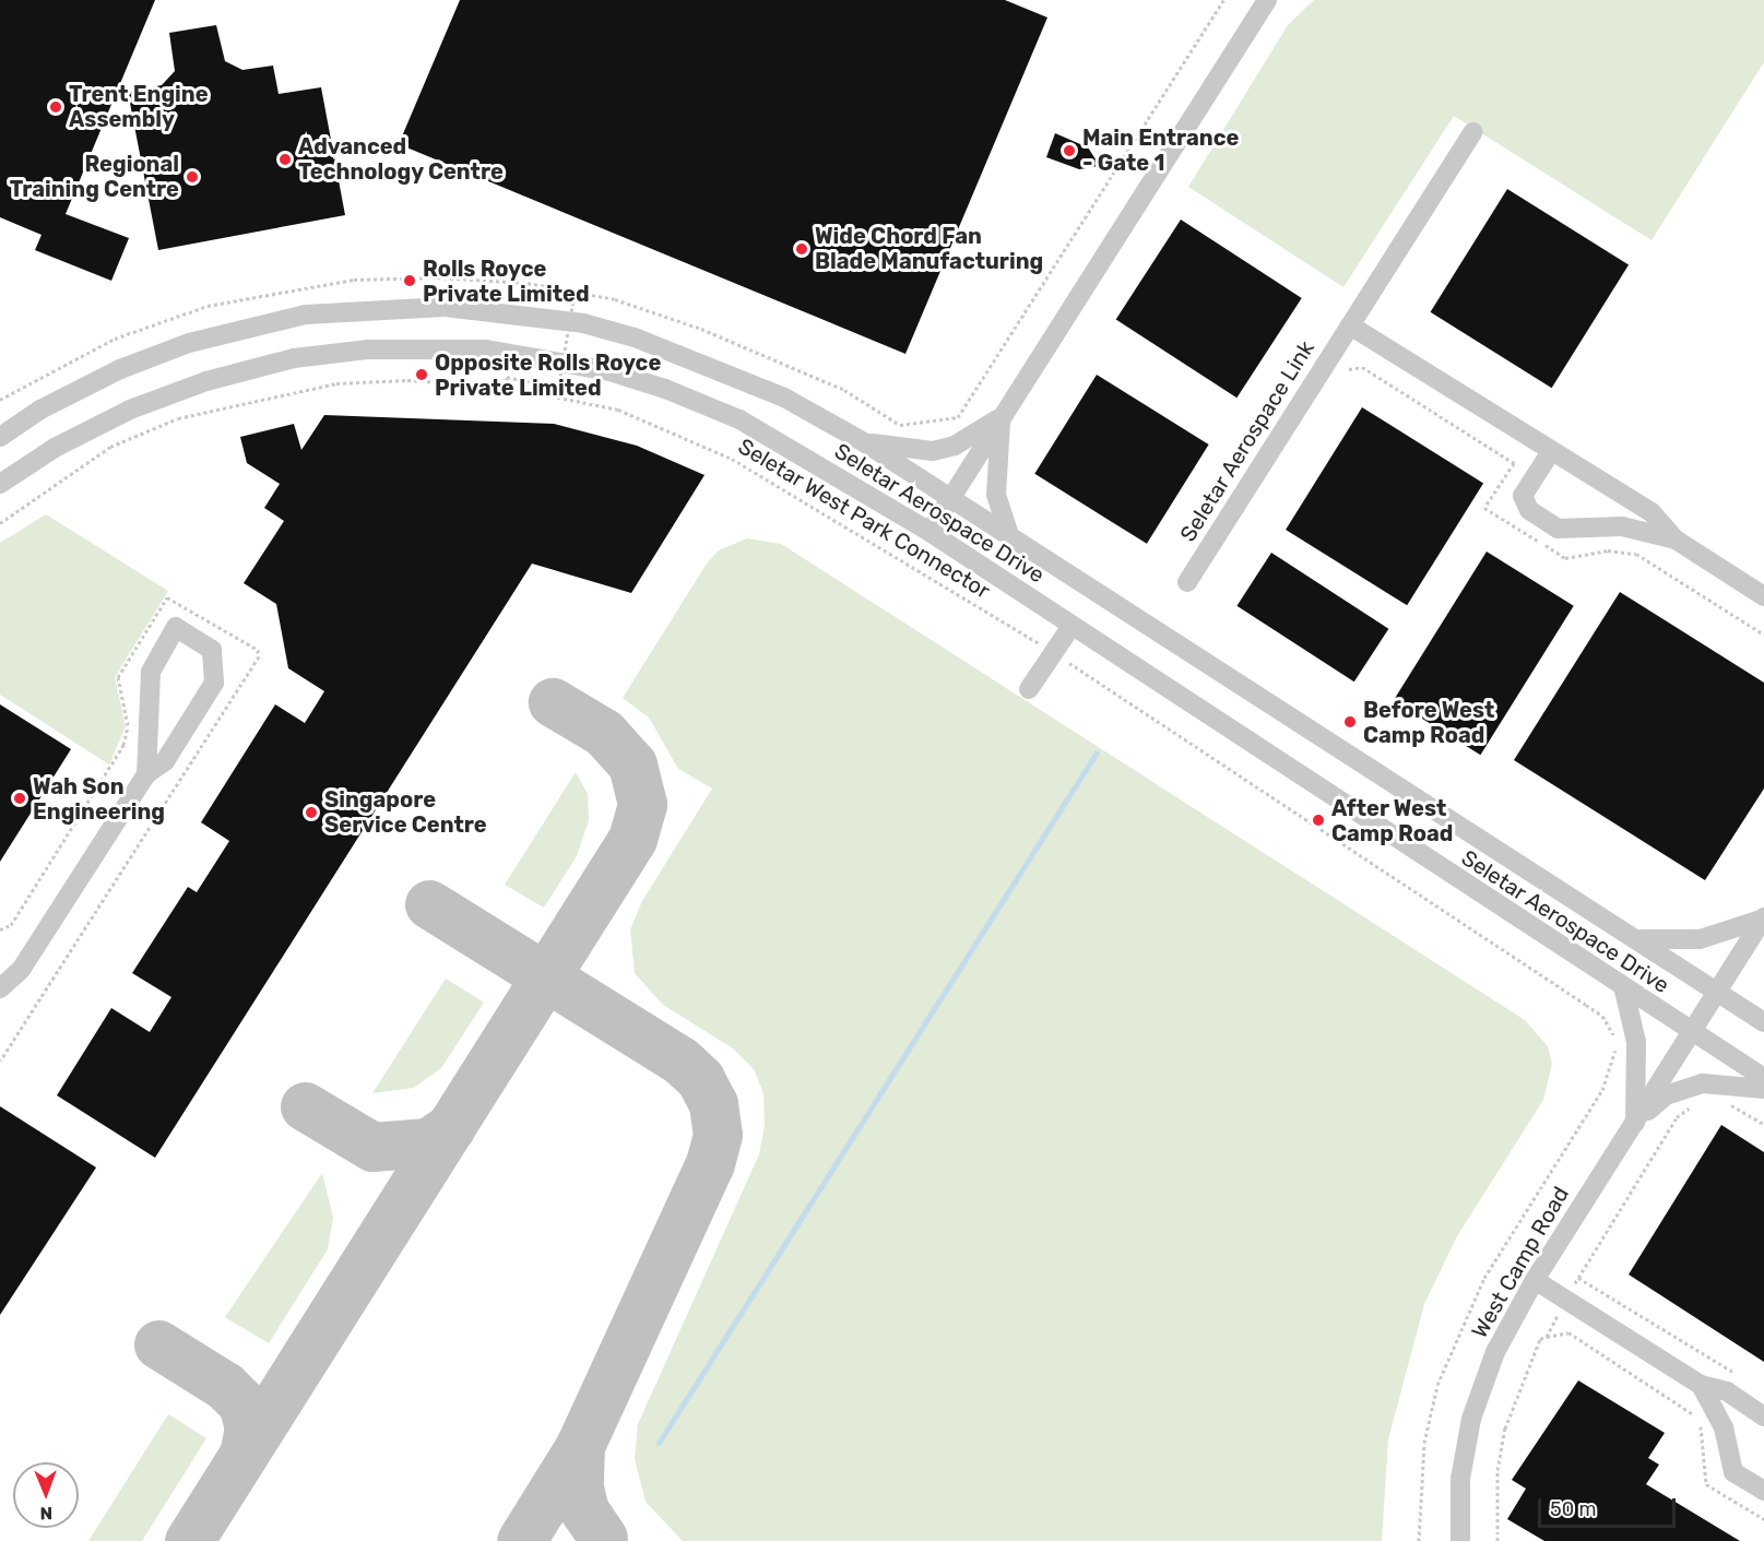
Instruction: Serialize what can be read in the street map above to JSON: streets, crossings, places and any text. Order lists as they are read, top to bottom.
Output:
{
  "streets": {
    "street": ["Seletar Aerospace Link", "Seletar Aerospace Drive", "West Camp Road"],
    "path": ["Seletar West Park Connector"]
  },
  "crossings": [
    ["Seletar Aerospace Drive", "West Camp Road"]
  ],
  "places": [
    "Trent Engine Assembly",
    "Main Entrance - Gate 1",
    "Advanced Technology Centre",
    "Regional Training Centre",
    "Wide Chord Fan Blade Manufacturing",
    "Rolls Royce Private Limited",
    "Opposite Rolls Royce Private Limited",
    "Before West Camp Road",
    "Wah Son Engineering",
    "Singapore Service Centre",
    "After West Camp Road"
  ],
  "scale_bar": "50 m",
  "north": "bottom"
}
